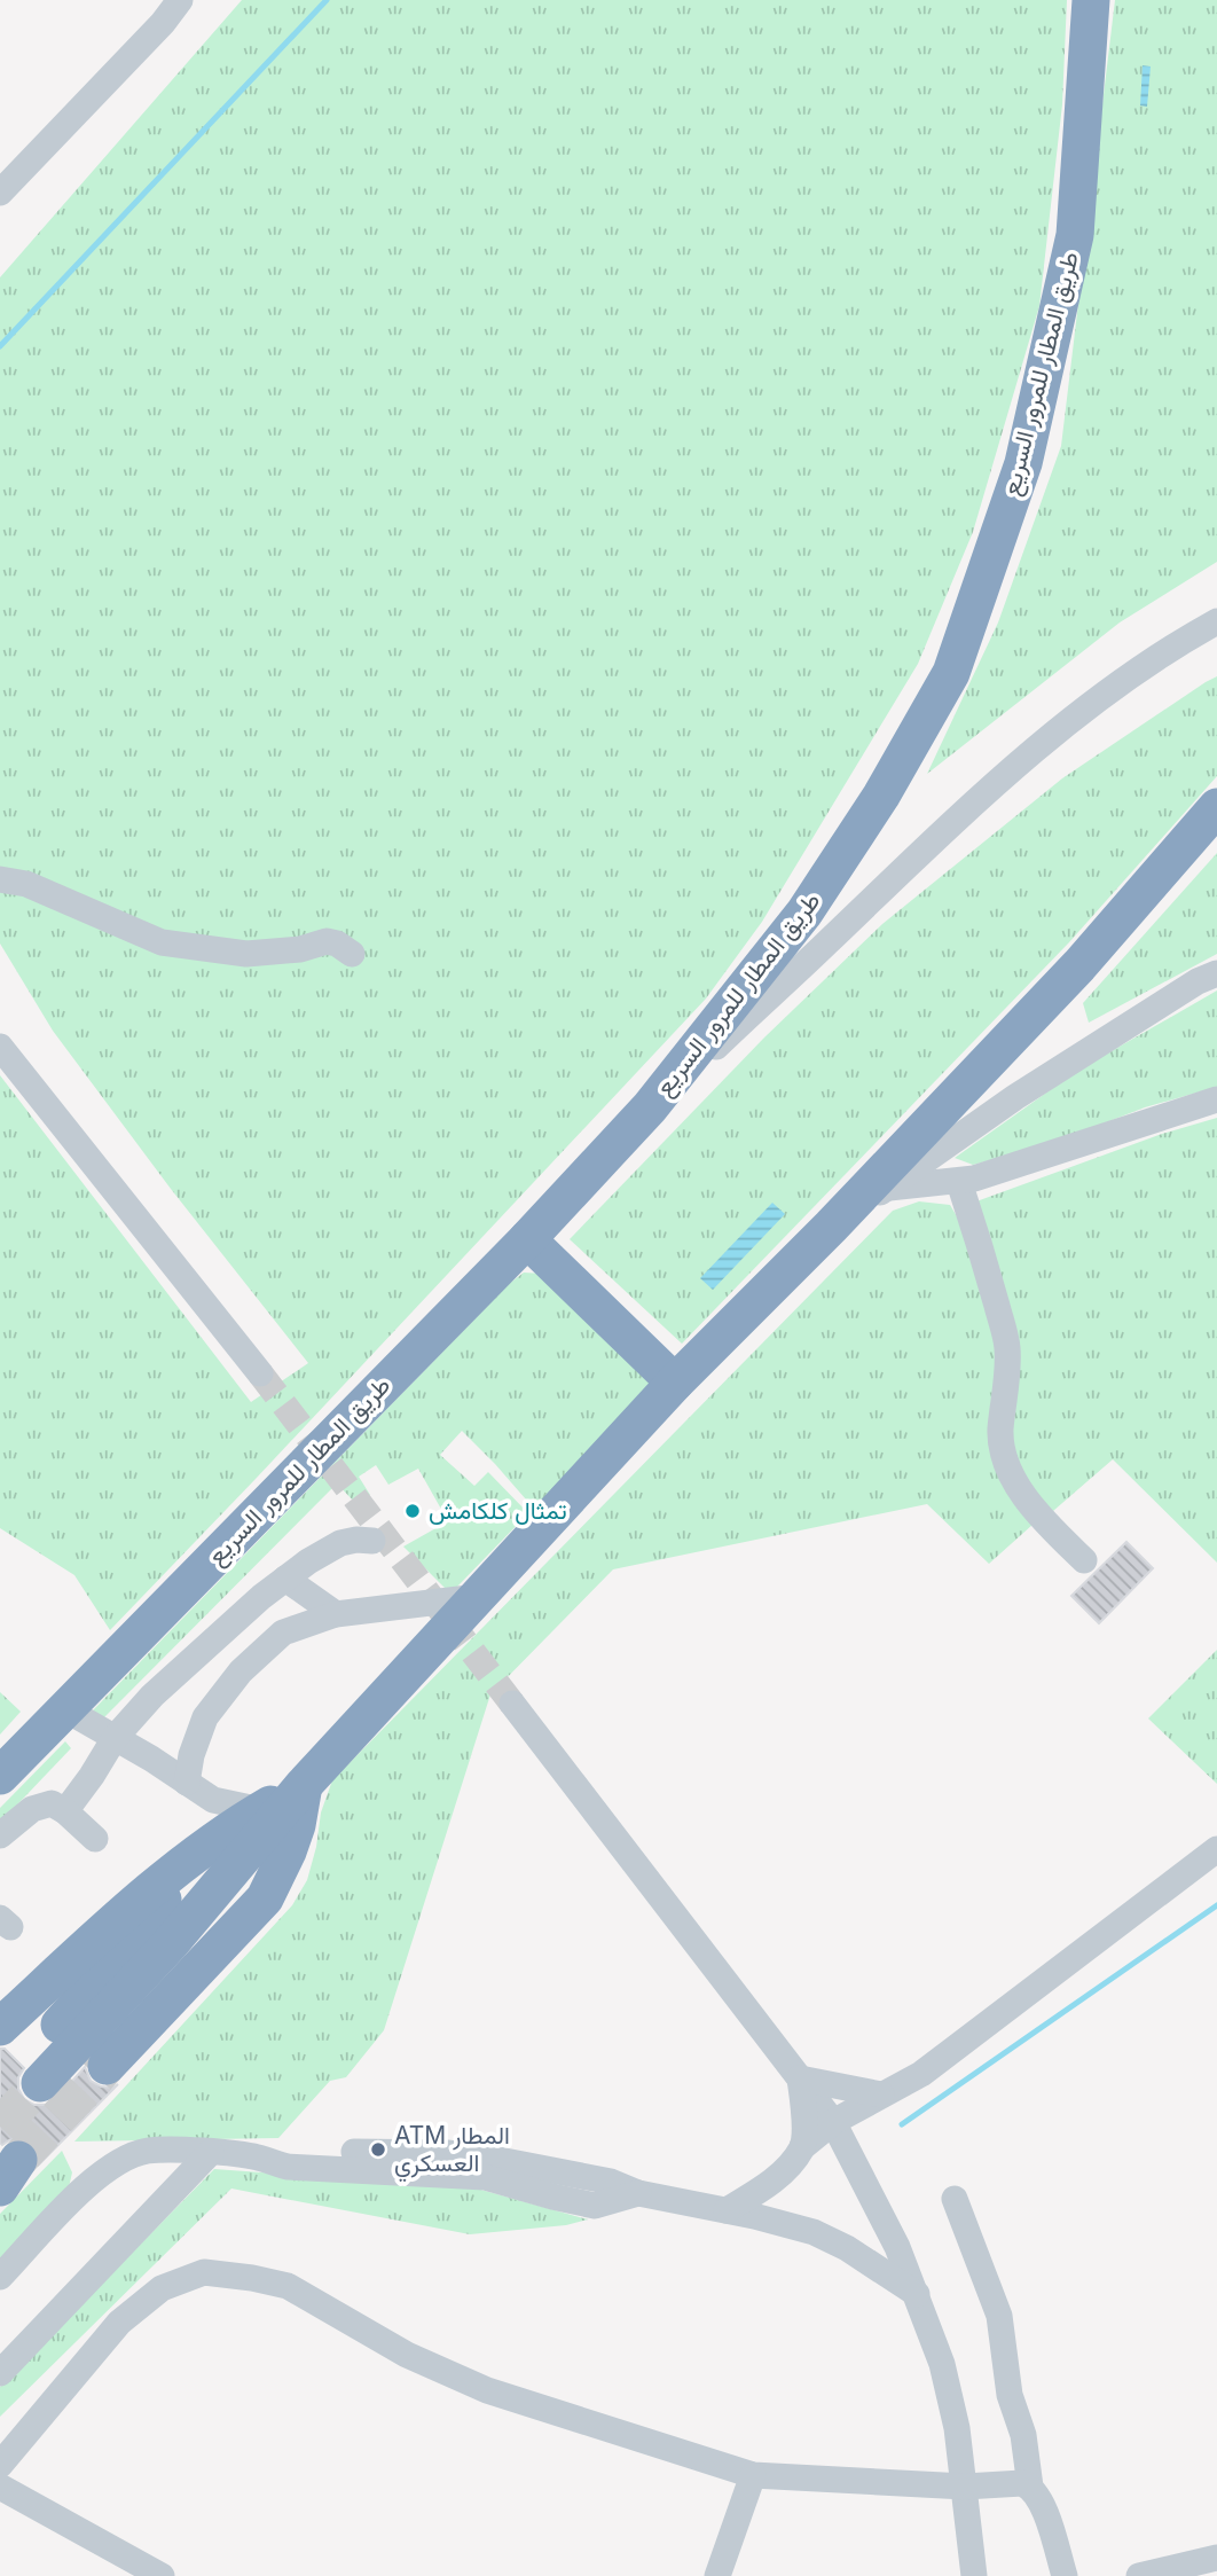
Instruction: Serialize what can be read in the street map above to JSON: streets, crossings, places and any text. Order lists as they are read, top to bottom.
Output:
{
  "streets": {
    "highway": ["طريق المطار للمرور السريع"]
  },
  "places": ["تمثال كلكامش", "ATM المطار العسكري"]
}
